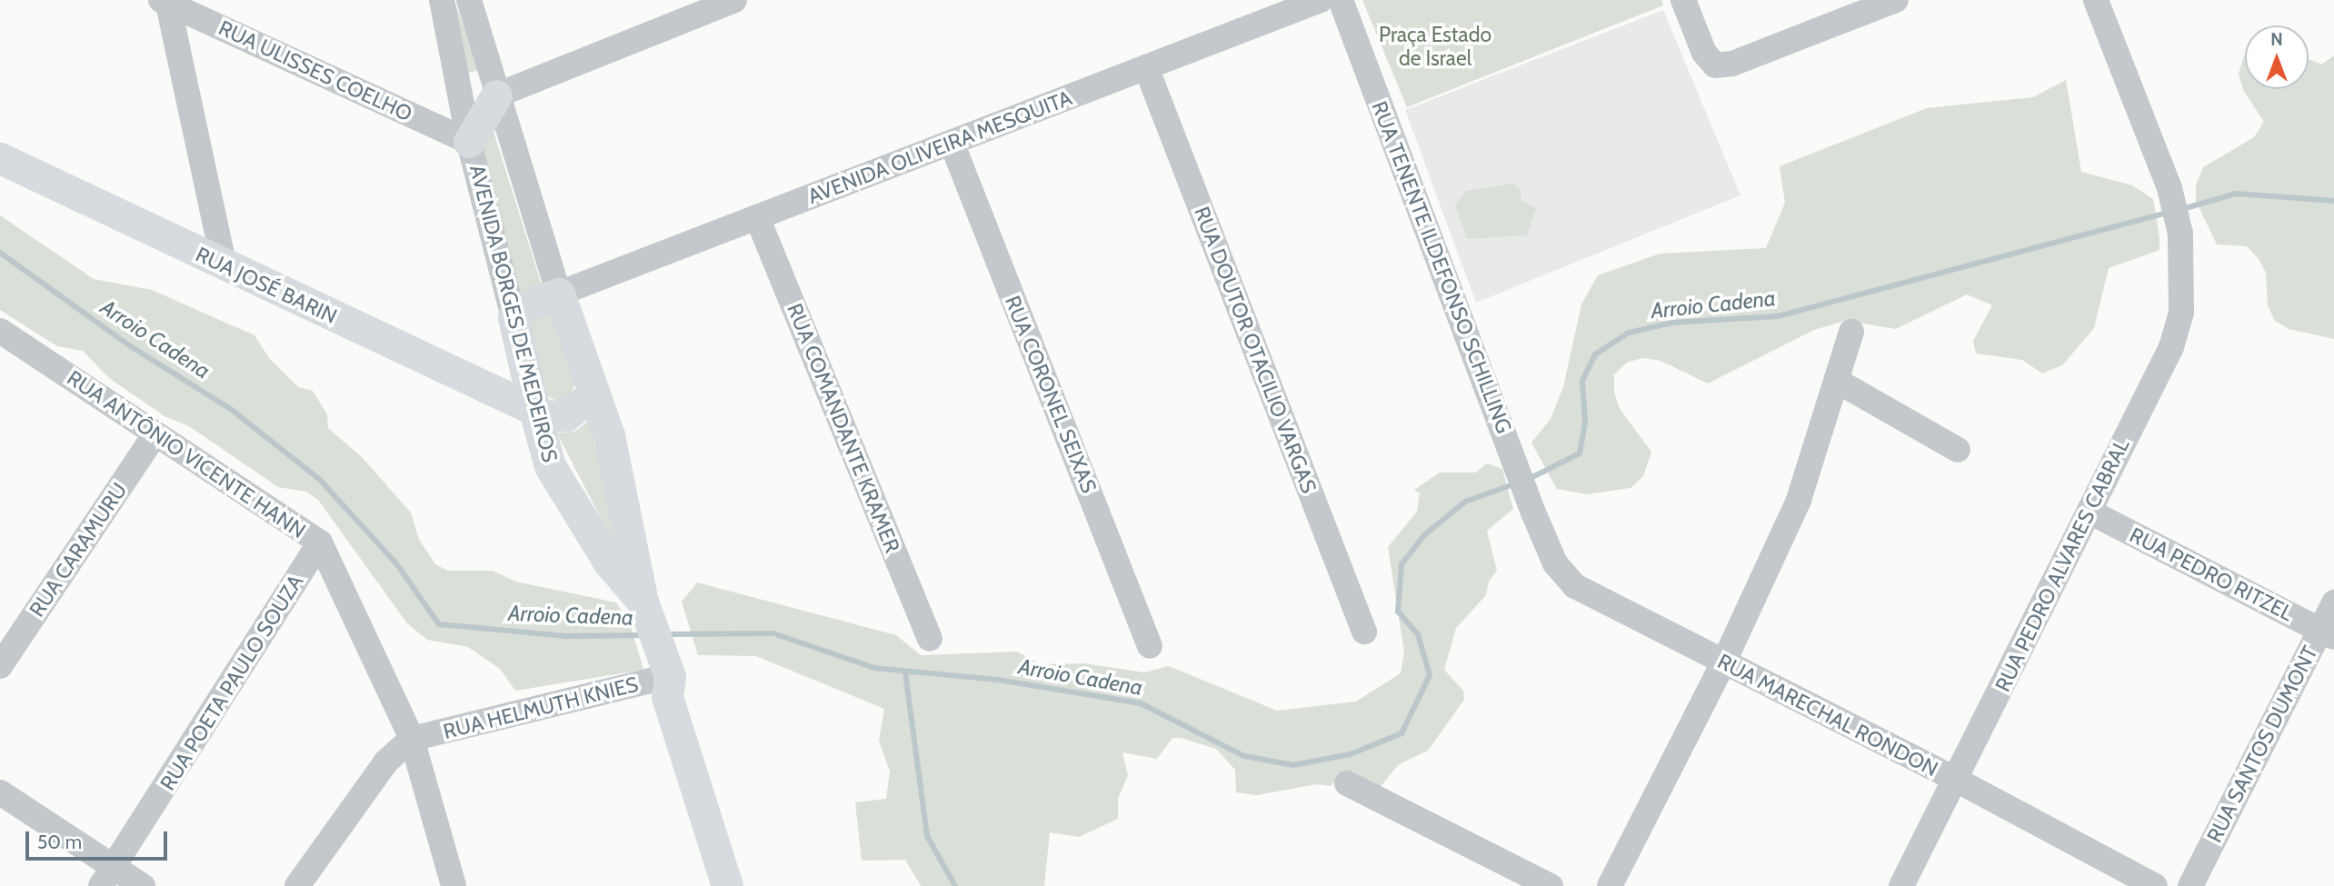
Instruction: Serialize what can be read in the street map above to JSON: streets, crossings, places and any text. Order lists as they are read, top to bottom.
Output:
{
  "streets": {
    "main road": ["RUA JOSÉ BARIN", "AVENIDA BORGES DE MEDEIROS"],
    "street": [
      "RUA ULISSES COELHO",
      "AVENIDA OLIVEIRA MESQUITA",
      "RUA TENENTE ILDEFONSO SCHILLING",
      "RUA DOUTOR OTACILIO VARGAS",
      "RUA CORONEL SEIXAS",
      "RUA COMANDANTE KRAMER",
      "RUA ANTÔNIO VICENTE HANN",
      "RUA CARAMURU",
      "RUA PEDRO ALVARES CABRAL",
      "RUA PEDRO RITZEL",
      "RUA POETA PAULO SOUZA",
      "RUA HELMUTH KNIES",
      "RUA MARECHAL RONDON",
      "RUA SANTOS DUMONT"
    ]
  },
  "crossings": [
    ["RUA ULISSES COELHO", "AVENIDA BORGES DE MEDEIROS"],
    ["AVENIDA OLIVEIRA MESQUITA", "AVENIDA BORGES DE MEDEIROS"],
    ["AVENIDA OLIVEIRA MESQUITA", "RUA DOUTOR OTACILIO VARGAS"],
    ["AVENIDA OLIVEIRA MESQUITA", "RUA CORONEL SEIXAS"],
    ["AVENIDA OLIVEIRA MESQUITA", "RUA COMANDANTE KRAMER"],
    ["RUA TENENTE ILDEFONSO SCHILLING", "RUA MARECHAL RONDON"],
    ["RUA JOSÉ BARIN", "AVENIDA BORGES DE MEDEIROS"],
    ["AVENIDA BORGES DE MEDEIROS", "RUA HELMUTH KNIES"],
    ["RUA ANTÔNIO VICENTE HANN", "RUA CARAMURU"],
    ["RUA ANTÔNIO VICENTE HANN", "RUA POETA PAULO SOUZA"],
    ["RUA ANTÔNIO VICENTE HANN", "RUA HELMUTH KNIES"],
    ["RUA PEDRO ALVARES CABRAL", "RUA PEDRO RITZEL"],
    ["RUA PEDRO ALVARES CABRAL", "RUA MARECHAL RONDON"],
    ["RUA PEDRO RITZEL", "RUA SANTOS DUMONT"]
  ],
  "water": ["Arroio Cadena"],
  "parks": ["Praça Estado de Israel"],
  "scale_bar": "50 m",
  "north": "top"
}
